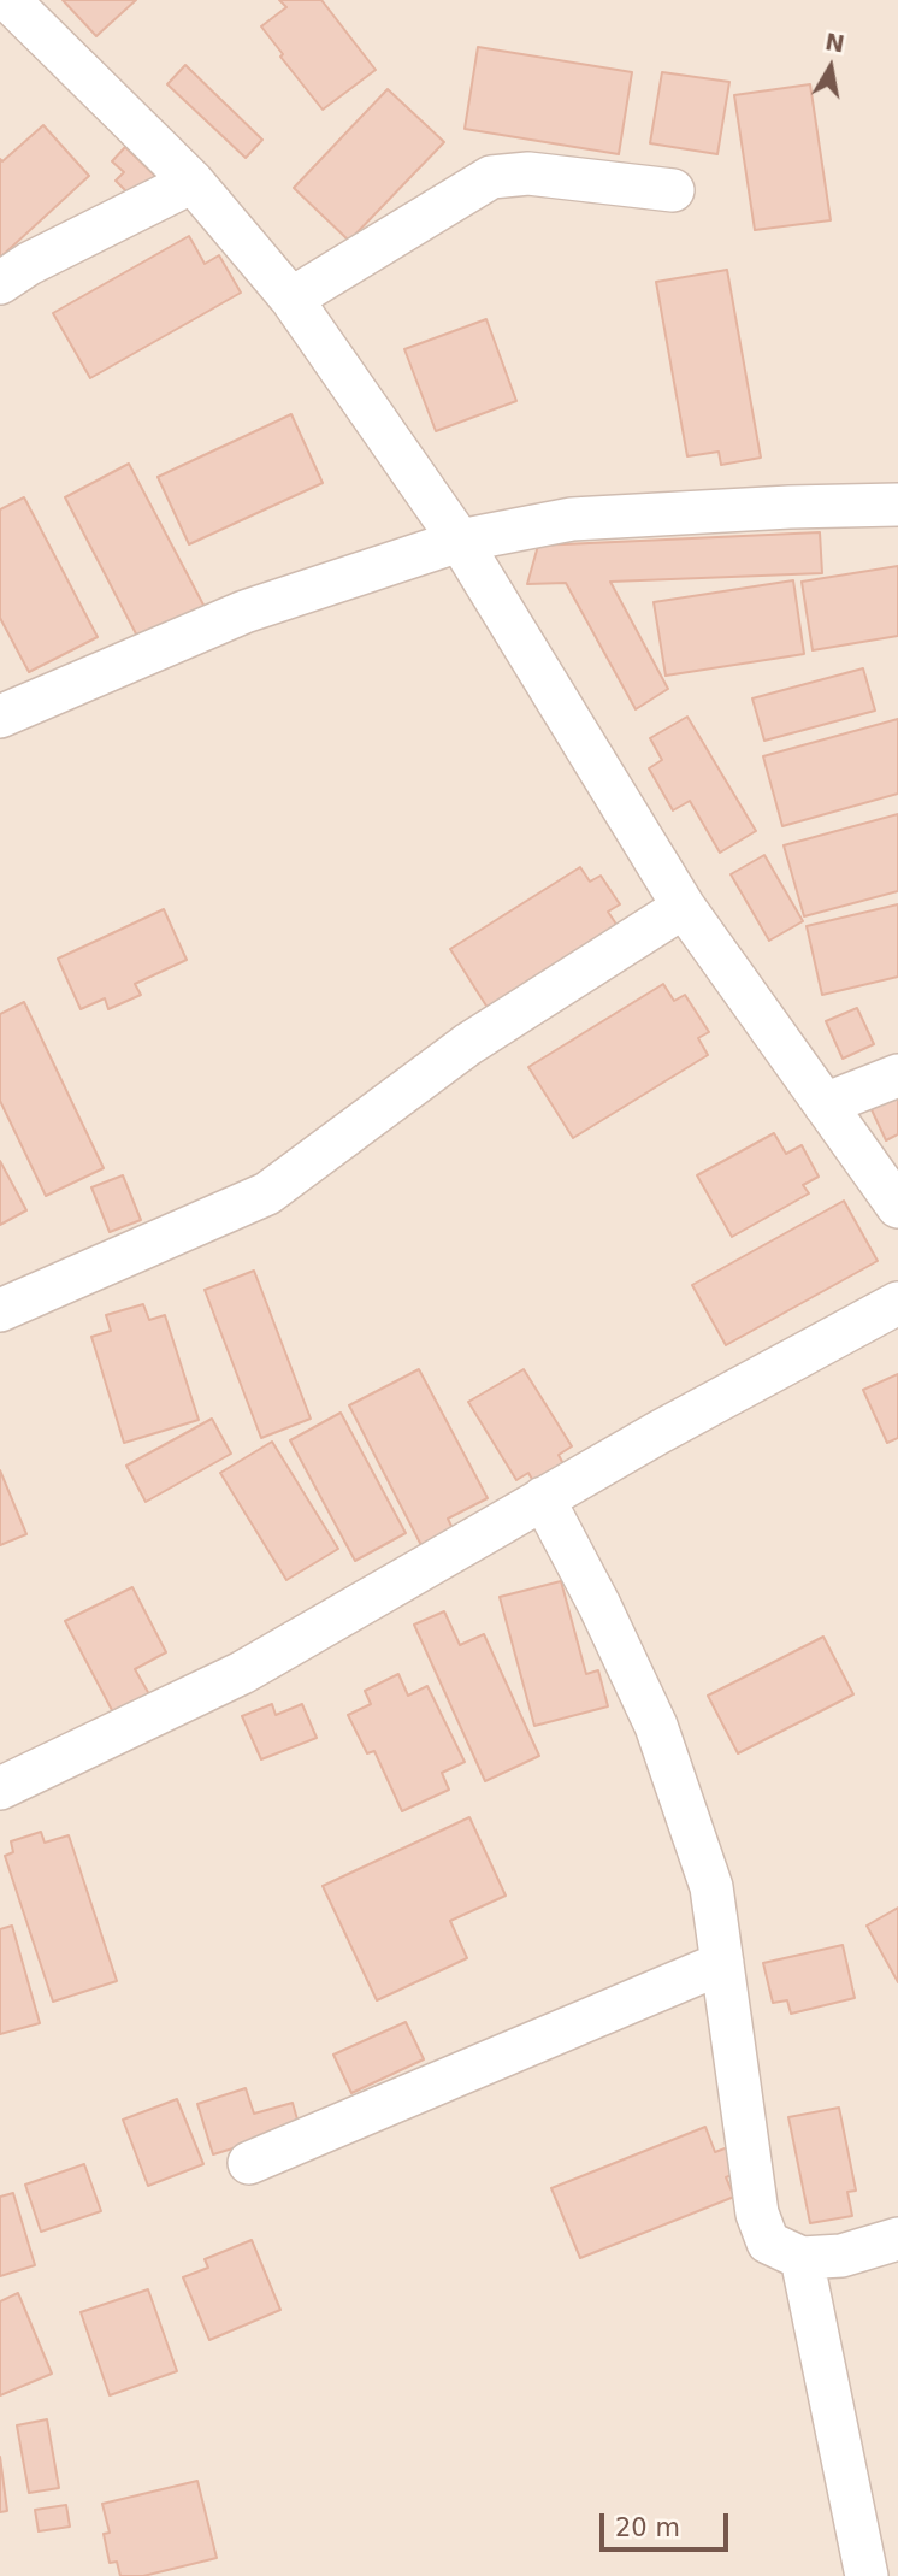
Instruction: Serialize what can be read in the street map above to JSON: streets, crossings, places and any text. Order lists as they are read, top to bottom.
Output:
{
  "scale_bar": "20 m",
  "north": "top"
}
